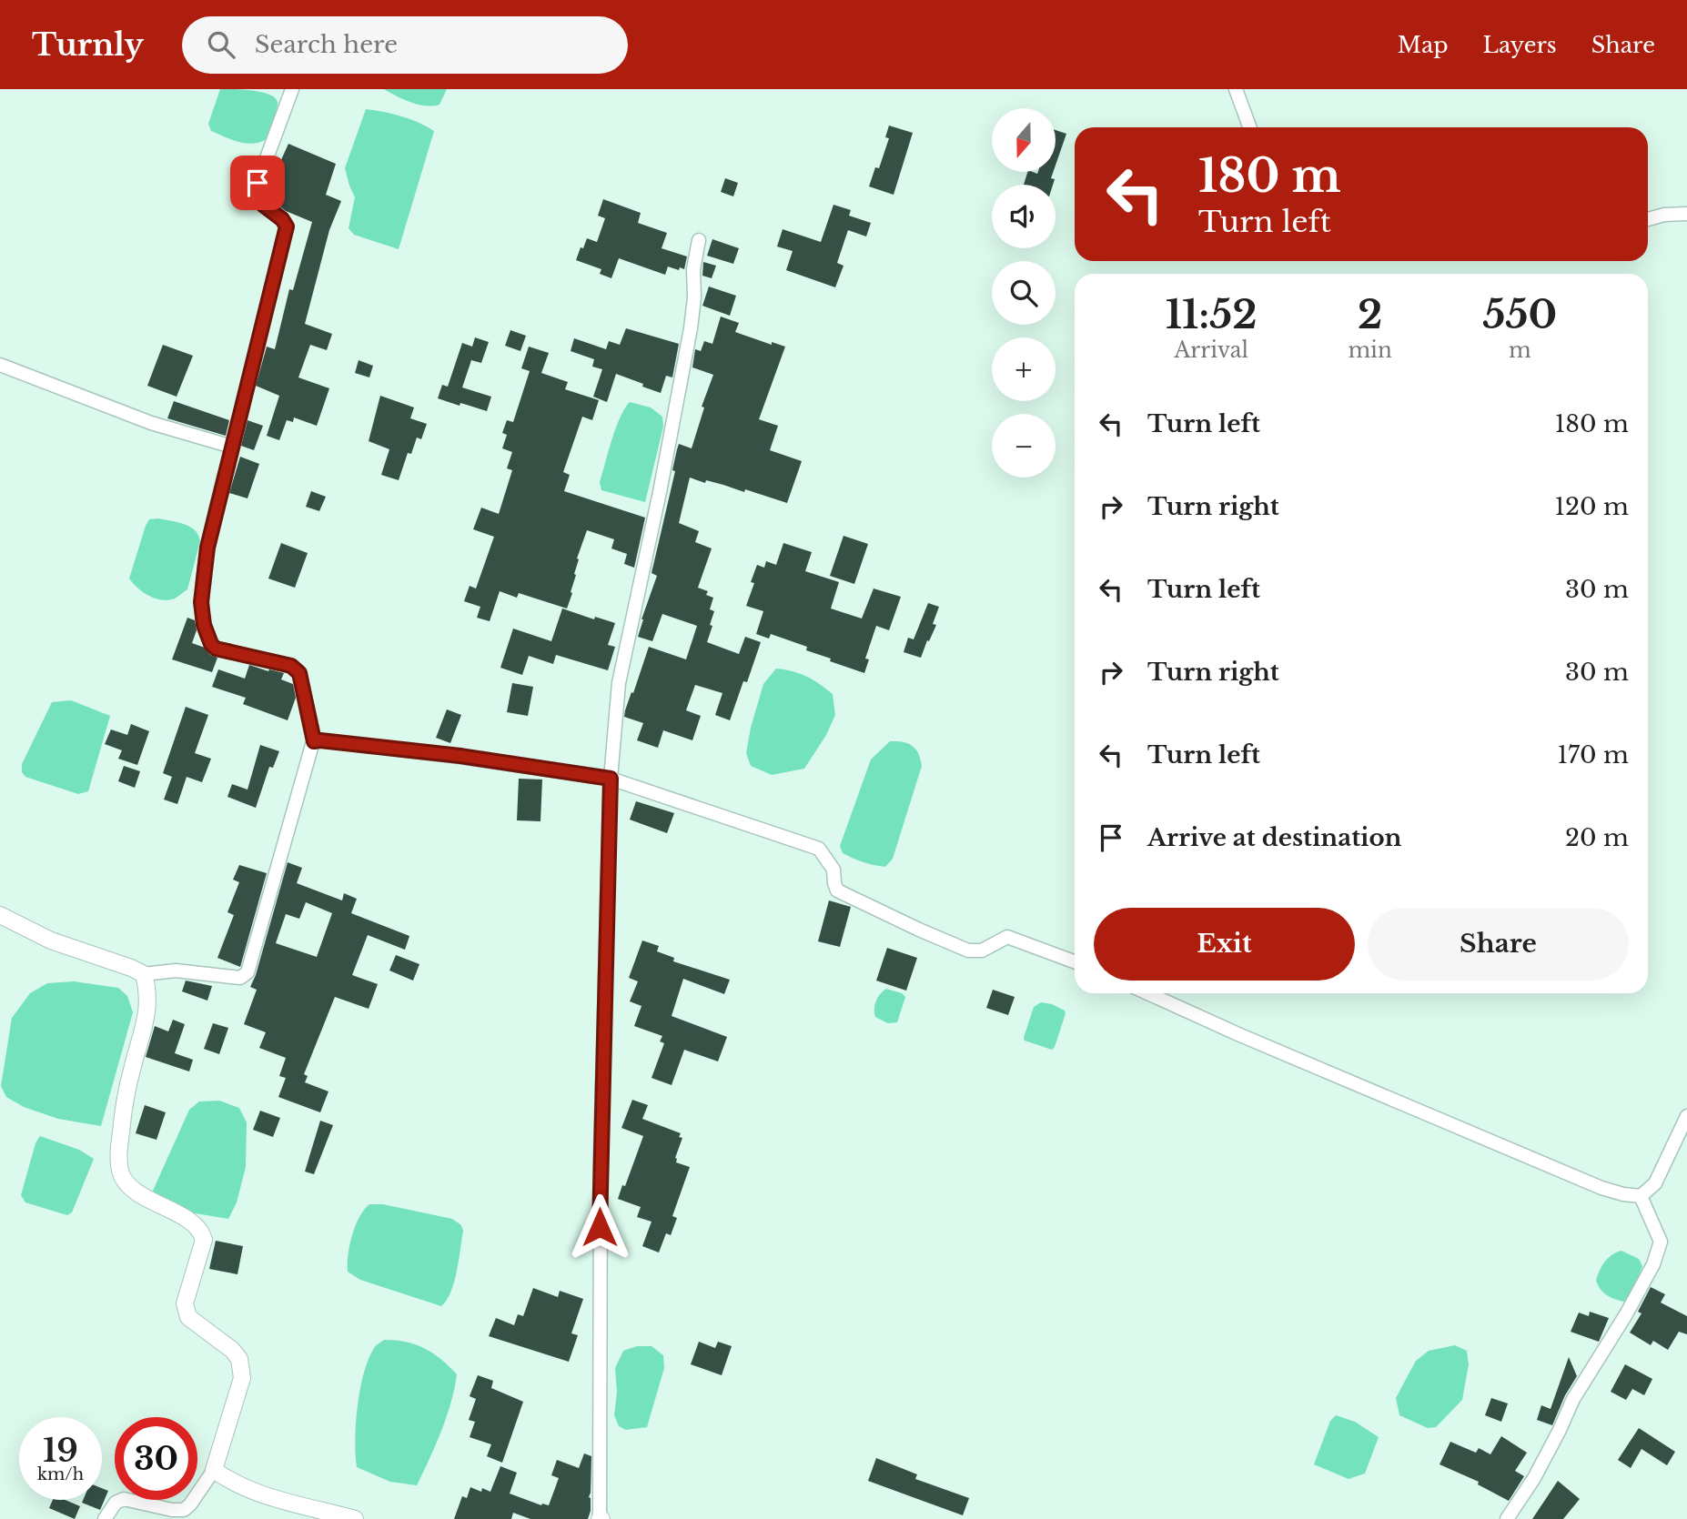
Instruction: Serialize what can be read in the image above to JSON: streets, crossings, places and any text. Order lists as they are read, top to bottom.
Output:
{
  "north": "bottom",
  "page": {
    "header": "Turnly",
    "search": "Search here",
    "nav": ["Map", "Layers", "Share"],
    "map_buttons": ["+", "−"],
    "turn": ["180 m", "Turn left"],
    "eta": [
      "11:52",
      "Arrival",
      "2",
      "min",
      "550",
      "m"
    ],
    "list": [
      {
        "name": "Turn left",
        "value": "180 m"
      },
      {
        "name": "Turn right",
        "value": "120 m"
      },
      {
        "name": "Turn left",
        "value": "30 m"
      },
      {
        "name": "Turn right",
        "value": "30 m"
      },
      {
        "name": "Turn left",
        "value": "170 m"
      },
      {
        "name": "Arrive at destination",
        "value": "20 m"
      }
    ],
    "buttons": ["Exit", "Share"],
    "speed": "19 km/h",
    "limit": "30"
  }
}
